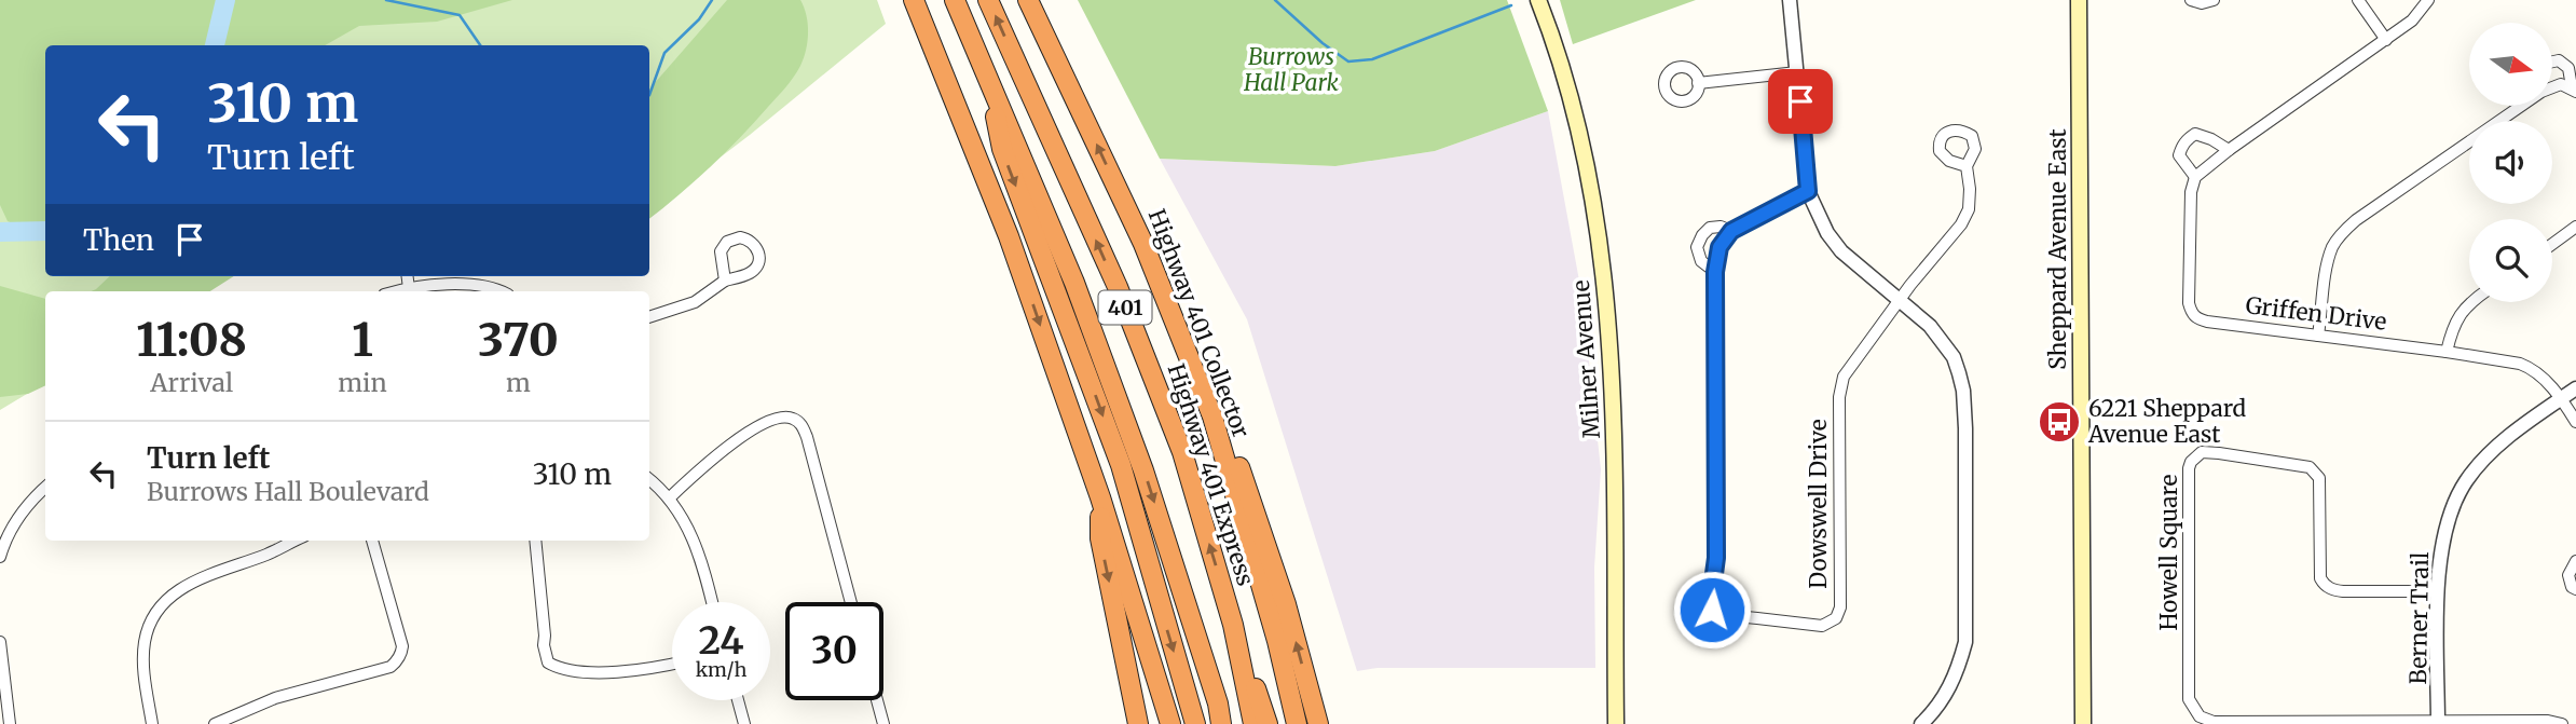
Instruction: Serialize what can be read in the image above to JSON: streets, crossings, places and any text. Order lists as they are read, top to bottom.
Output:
{
  "streets": {
    "highway": ["401", "Highway 401 Collector", "Highway 401 Express"],
    "main road": ["Sheppard Avenue East", "Milner Avenue"],
    "street": [
      "Griffen Drive",
      "Dowswell Drive",
      "Howell Square",
      "Berner Trail"
    ]
  },
  "crossings": [
    ["Griffen Drive", "Berner Trail"],
    ["Howell Square", "Berner Trail"]
  ],
  "parks": ["Burrows Hall Park"],
  "places": {
    "bus stop": ["6221 Sheppard Avenue East"]
  },
  "north": "right",
  "page": {
    "turn": ["310 m", "Turn left"],
    "then": "Then",
    "eta": [
      "11:08",
      "Arrival",
      "1",
      "min",
      "370",
      "m"
    ],
    "list": [
      {
        "name": "Turn left",
        "note": "Burrows Hall Boulevard",
        "value": "310 m"
      }
    ],
    "speed": "24 km/h",
    "limit": "30"
  }
}
